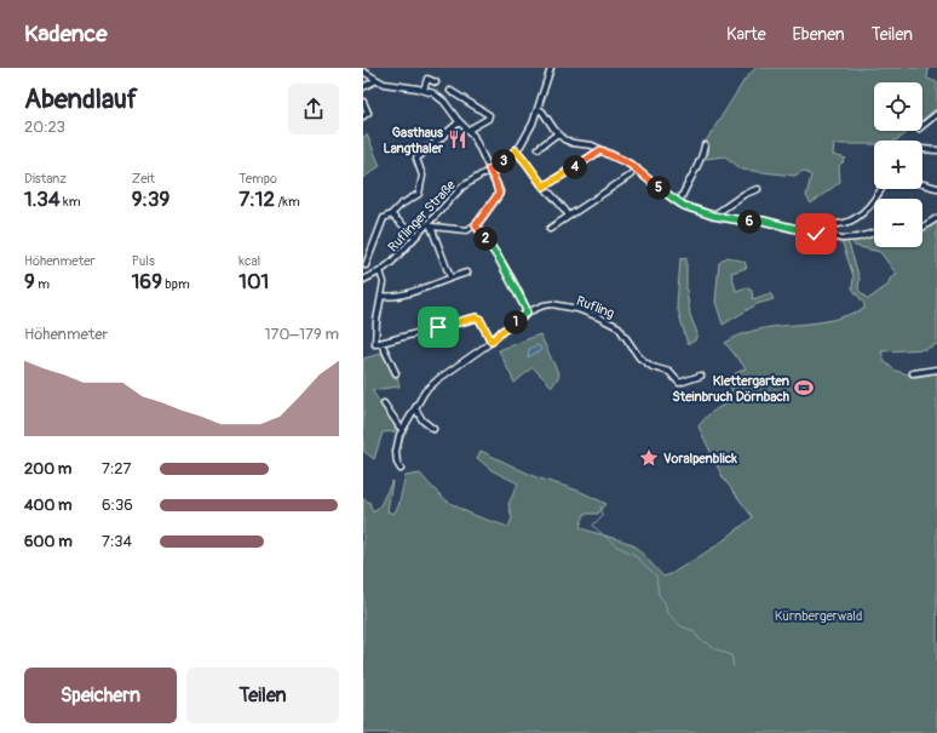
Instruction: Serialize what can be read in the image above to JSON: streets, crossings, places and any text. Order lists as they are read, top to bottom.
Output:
{
  "streets": {
    "street": ["Ruflinger Straße", "Rufling"]
  },
  "parks": ["Kürnbergerwald"],
  "places": {
    "restaurant": ["Gasthaus Langthaler"],
    "sports": ["Klettergarten Steinbruch Dörnbach"],
    "place": ["Voralpenblick"]
  },
  "page": {
    "header": "Kadence",
    "nav": ["Karte", "Ebenen", "Teilen"],
    "heading": ["Abendlauf", "20:23"],
    "map_buttons": ["+", "−"],
    "pins": [
      "3",
      "4",
      "5",
      "6",
      "2",
      "1"
    ],
    "stats": [
      ["Distanz", "1.34 km"],
      ["Zeit", "9:39"],
      ["Tempo", "7:12 /km"],
      ["Höhenmeter", "9 m"],
      ["Puls", "169 bpm"],
      ["kcal", "101"]
    ],
    "chart": ["Höhenmeter", "170–179 m"],
    "list": [
      {
        "name": "200 m",
        "note": "7:27"
      },
      {
        "name": "400 m",
        "note": "6:36"
      },
      {
        "name": "600 m",
        "note": "7:34"
      }
    ],
    "buttons": ["Speichern", "Teilen"]
  }
}
